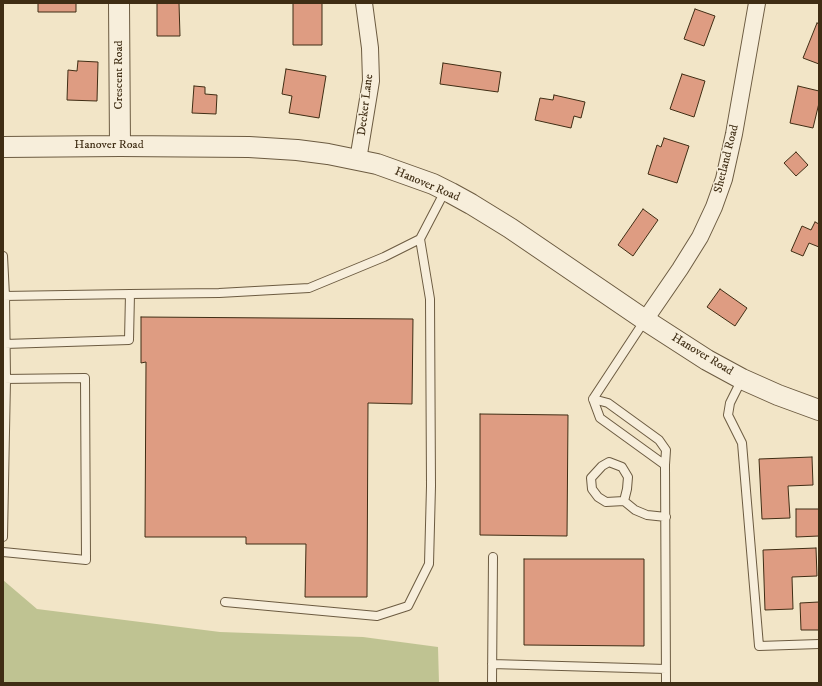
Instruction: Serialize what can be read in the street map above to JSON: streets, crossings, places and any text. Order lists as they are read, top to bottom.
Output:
{
  "streets": {
    "street": [
      "Crescent Road",
      "Decker Lane",
      "Hanover Road",
      "Shetland Road"
    ]
  },
  "crossings": [
    ["Crescent Road", "Hanover Road"],
    ["Decker Lane", "Hanover Road"],
    ["Hanover Road", "Shetland Road"]
  ]
}
